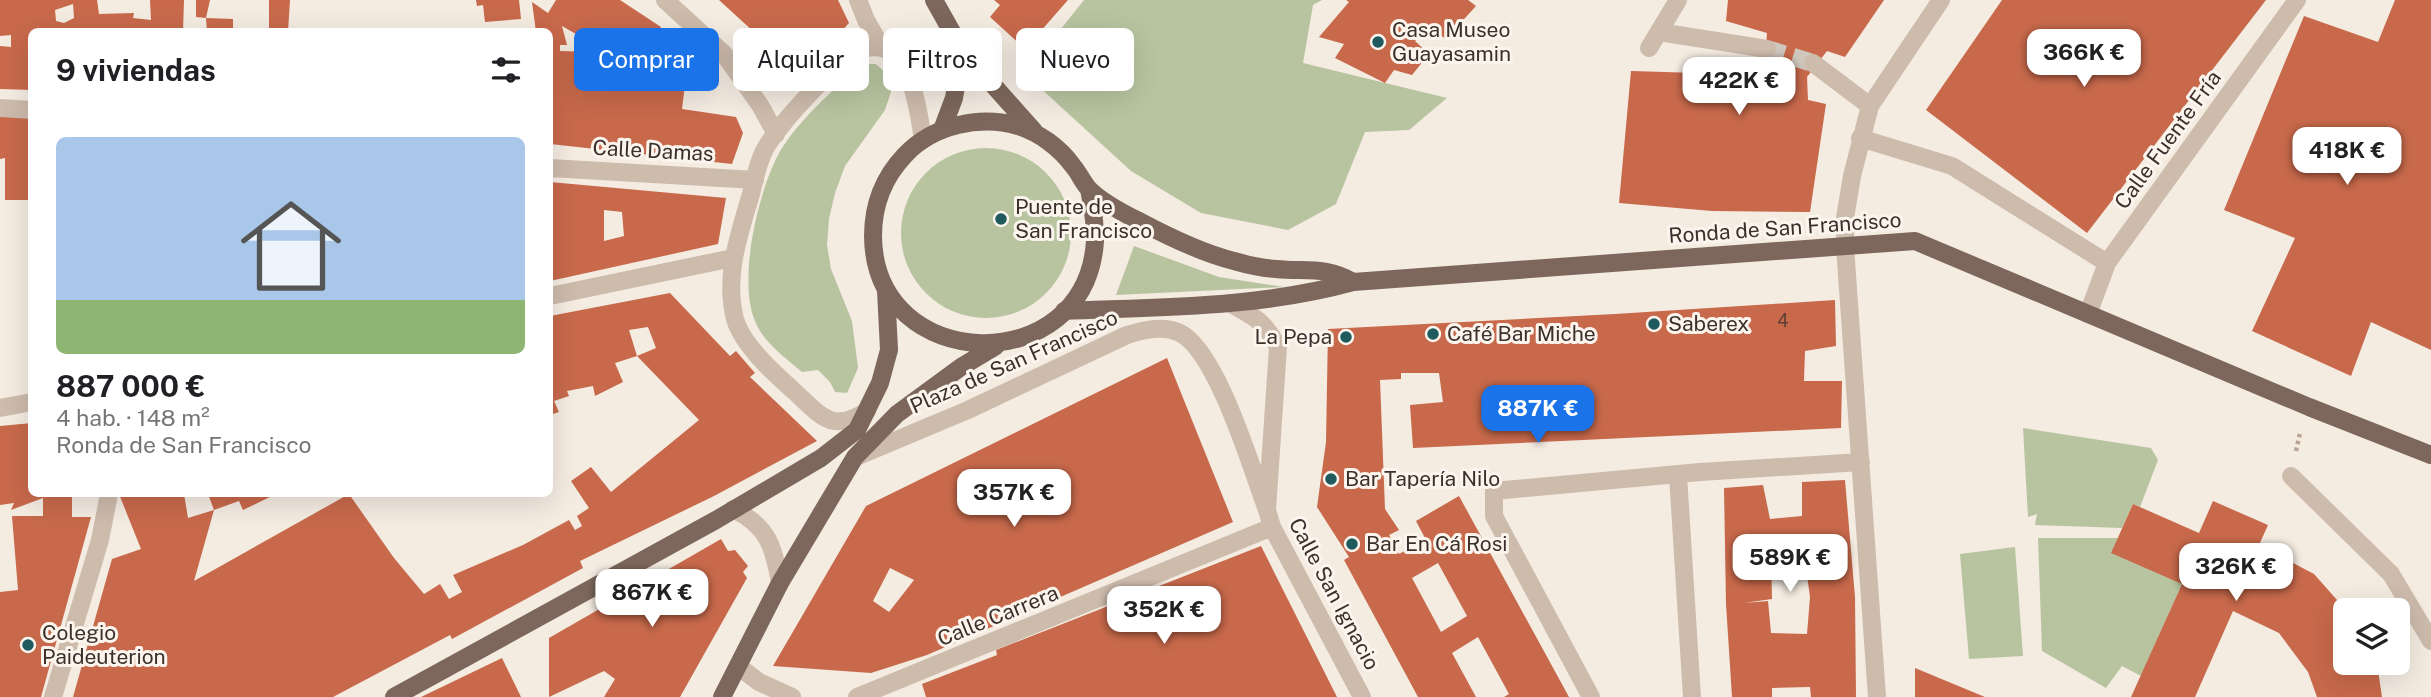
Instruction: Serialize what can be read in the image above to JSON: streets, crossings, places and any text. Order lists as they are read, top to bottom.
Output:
{
  "streets": {
    "main road": ["Ronda de San Francisco", "Plaza de San Francisco"],
    "street": [
      "Calle Fuente Fría",
      "Calle Damas",
      "Calle San Ignacio",
      "Calle Carrera"
    ]
  },
  "crossings": [
    ["Calle Fuente Fría", "Ronda de San Francisco"],
    ["Ronda de San Francisco", "Plaza de San Francisco"],
    ["Plaza de San Francisco", "Calle San Ignacio"],
    ["Calle San Ignacio", "Calle Carrera"]
  ],
  "places": [
    "Casa Museo Guayasamin",
    "Puente de San Francisco",
    "Saberex",
    "Café Bar Miche",
    "La Pepa",
    "Bar Tapería Nilo",
    "Bar En Cá Rosi",
    "Colegio Paideuterion"
  ],
  "house_numbers": ["4"],
  "page": {
    "chip": [
      "Comprar",
      "Alquilar",
      "Filtros",
      "Nuevo"
    ],
    "heading": "9 viviendas",
    "price": [
      "366K €",
      "422K €",
      "418K €",
      "887K €",
      "357K €",
      "589K €",
      "326K €",
      "867K €",
      "352K €"
    ],
    "list": [
      {
        "name": "887 000 €",
        "note": "4 hab. · 148 m² · Ronda de San Francisco"
      }
    ]
  }
}
